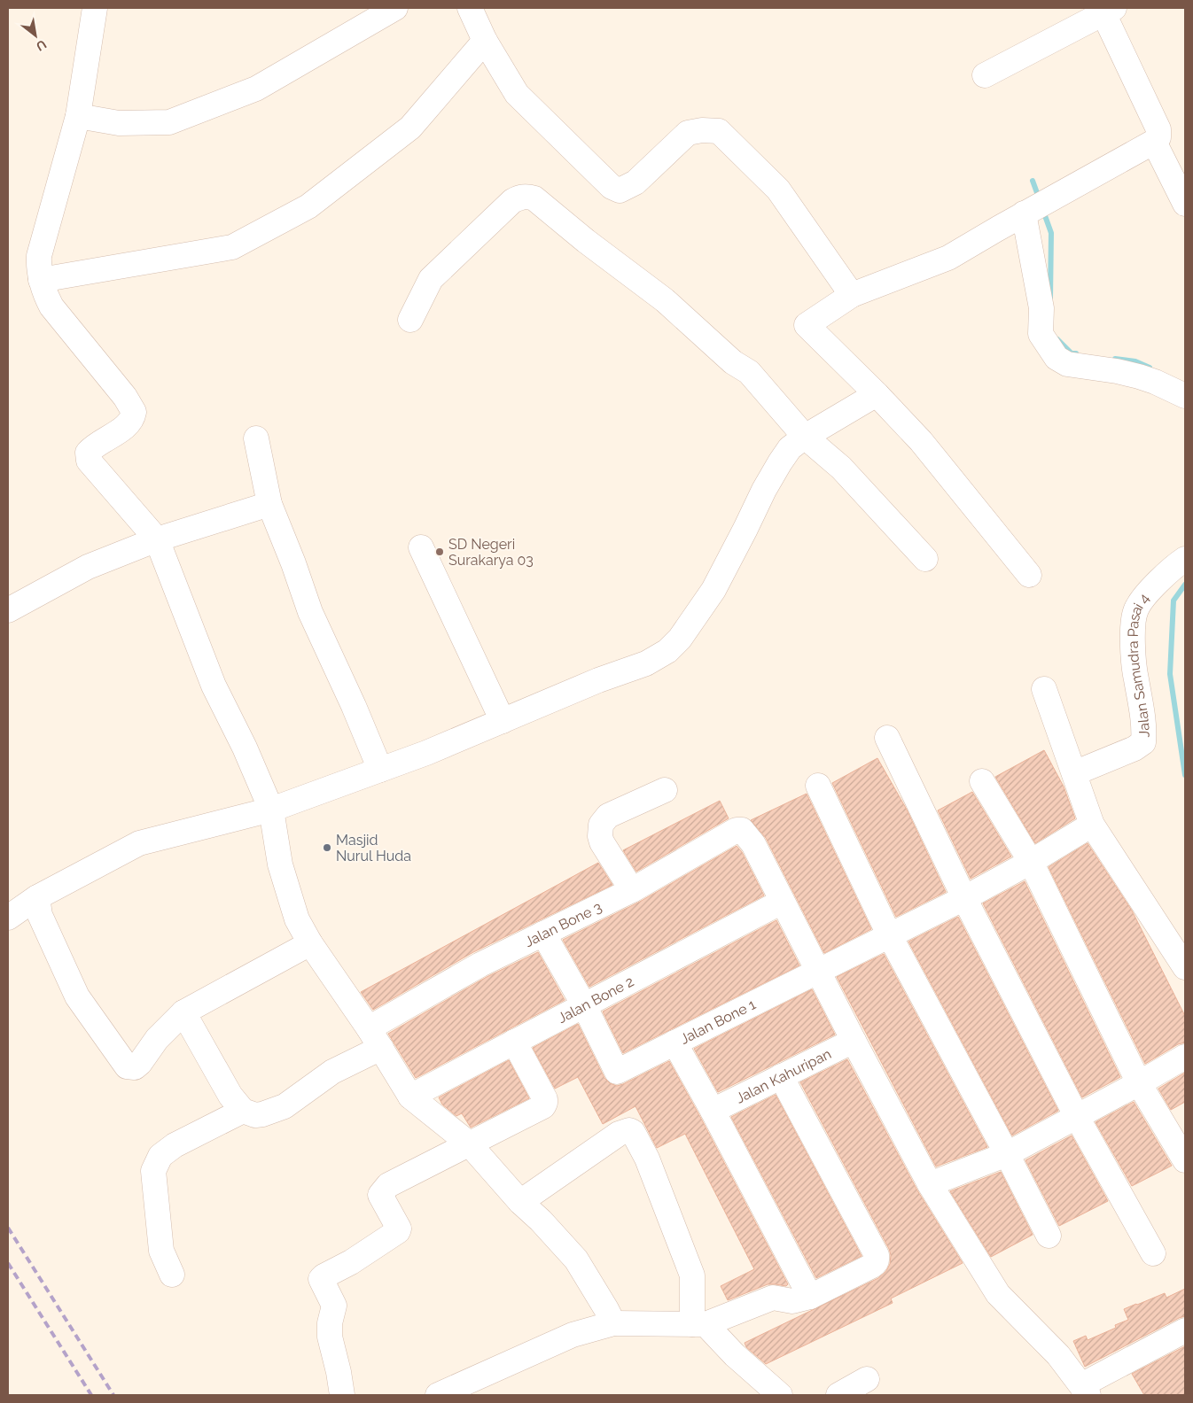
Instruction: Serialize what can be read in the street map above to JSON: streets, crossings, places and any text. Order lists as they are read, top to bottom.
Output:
{
  "streets": {
    "street": [
      "Jalan Samudra Pasai 4",
      "Jalan Bone 3",
      "Jalan Bone 2",
      "Jalan Bone 1",
      "Jalan Kahuripan"
    ]
  },
  "crossings": [
    ["Jalan Bone 3", "Jalan Bone 2"],
    ["Jalan Bone 2", "Jalan Bone 1"]
  ],
  "places": ["SD Negeri Surakarya 03", "Masjid Nurul Huda"],
  "north": "bottom right"
}
